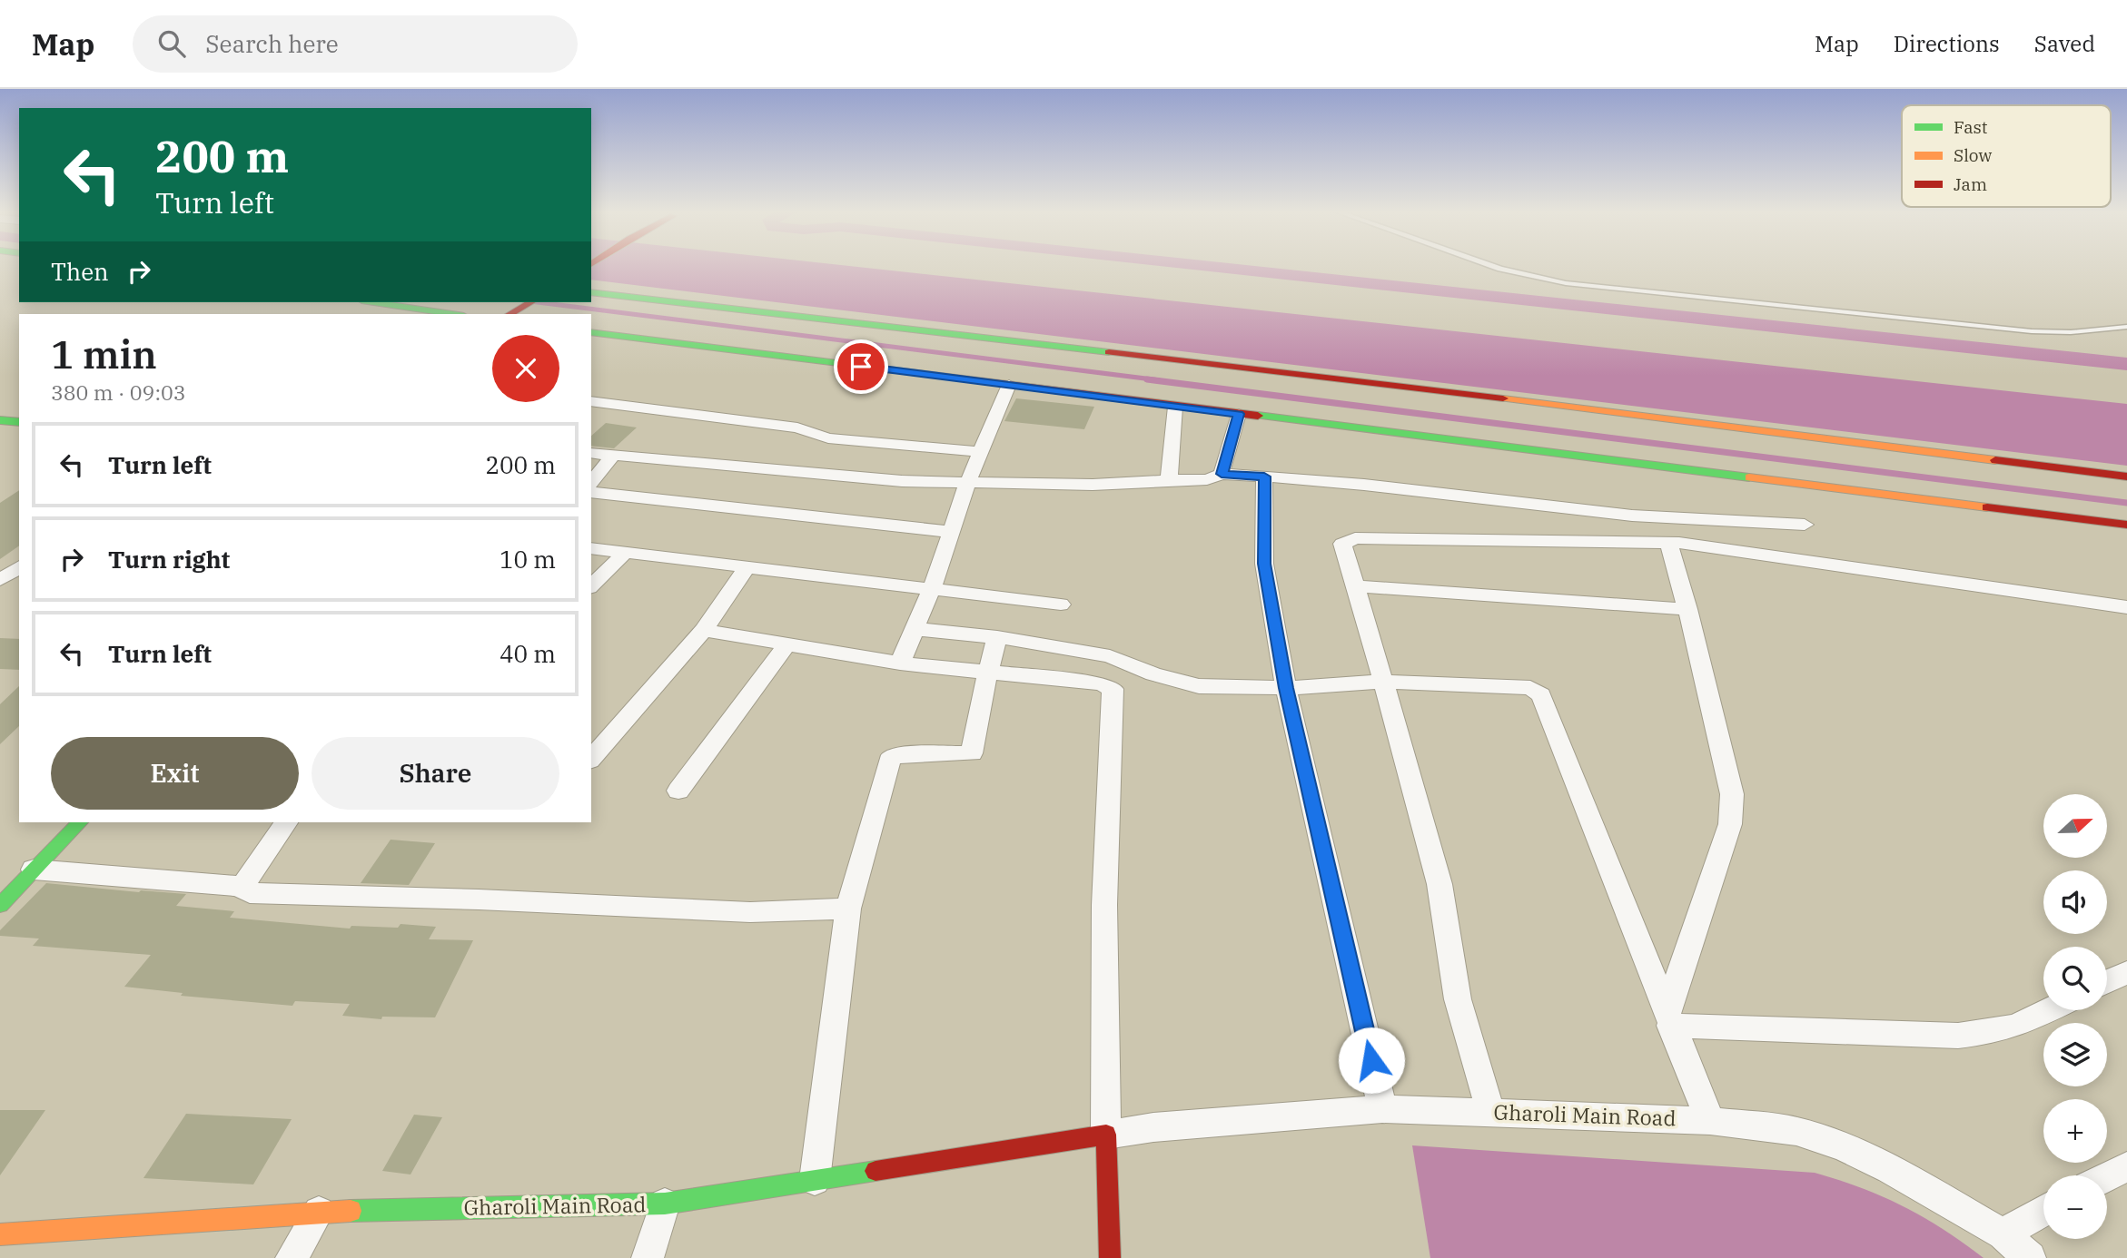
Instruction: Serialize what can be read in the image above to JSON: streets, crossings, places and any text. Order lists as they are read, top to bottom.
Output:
{
  "streets": {
    "street": ["Gharoli Main Road"]
  },
  "legend": ["Fast", "Slow", "Jam"],
  "north": "right",
  "page": {
    "header": "Map",
    "search": "Search here",
    "nav": ["Map", "Directions", "Saved"],
    "turn": ["200 m", "Turn left"],
    "then": "Then",
    "heading": ["1 min", "380 m · 09:03"],
    "list": [
      {
        "name": "Turn left",
        "value": "200 m"
      },
      {
        "name": "Turn right",
        "value": "10 m"
      },
      {
        "name": "Turn left",
        "value": "40 m"
      }
    ],
    "buttons": ["Exit", "Share"],
    "map_buttons": ["+", "−"]
  }
}
